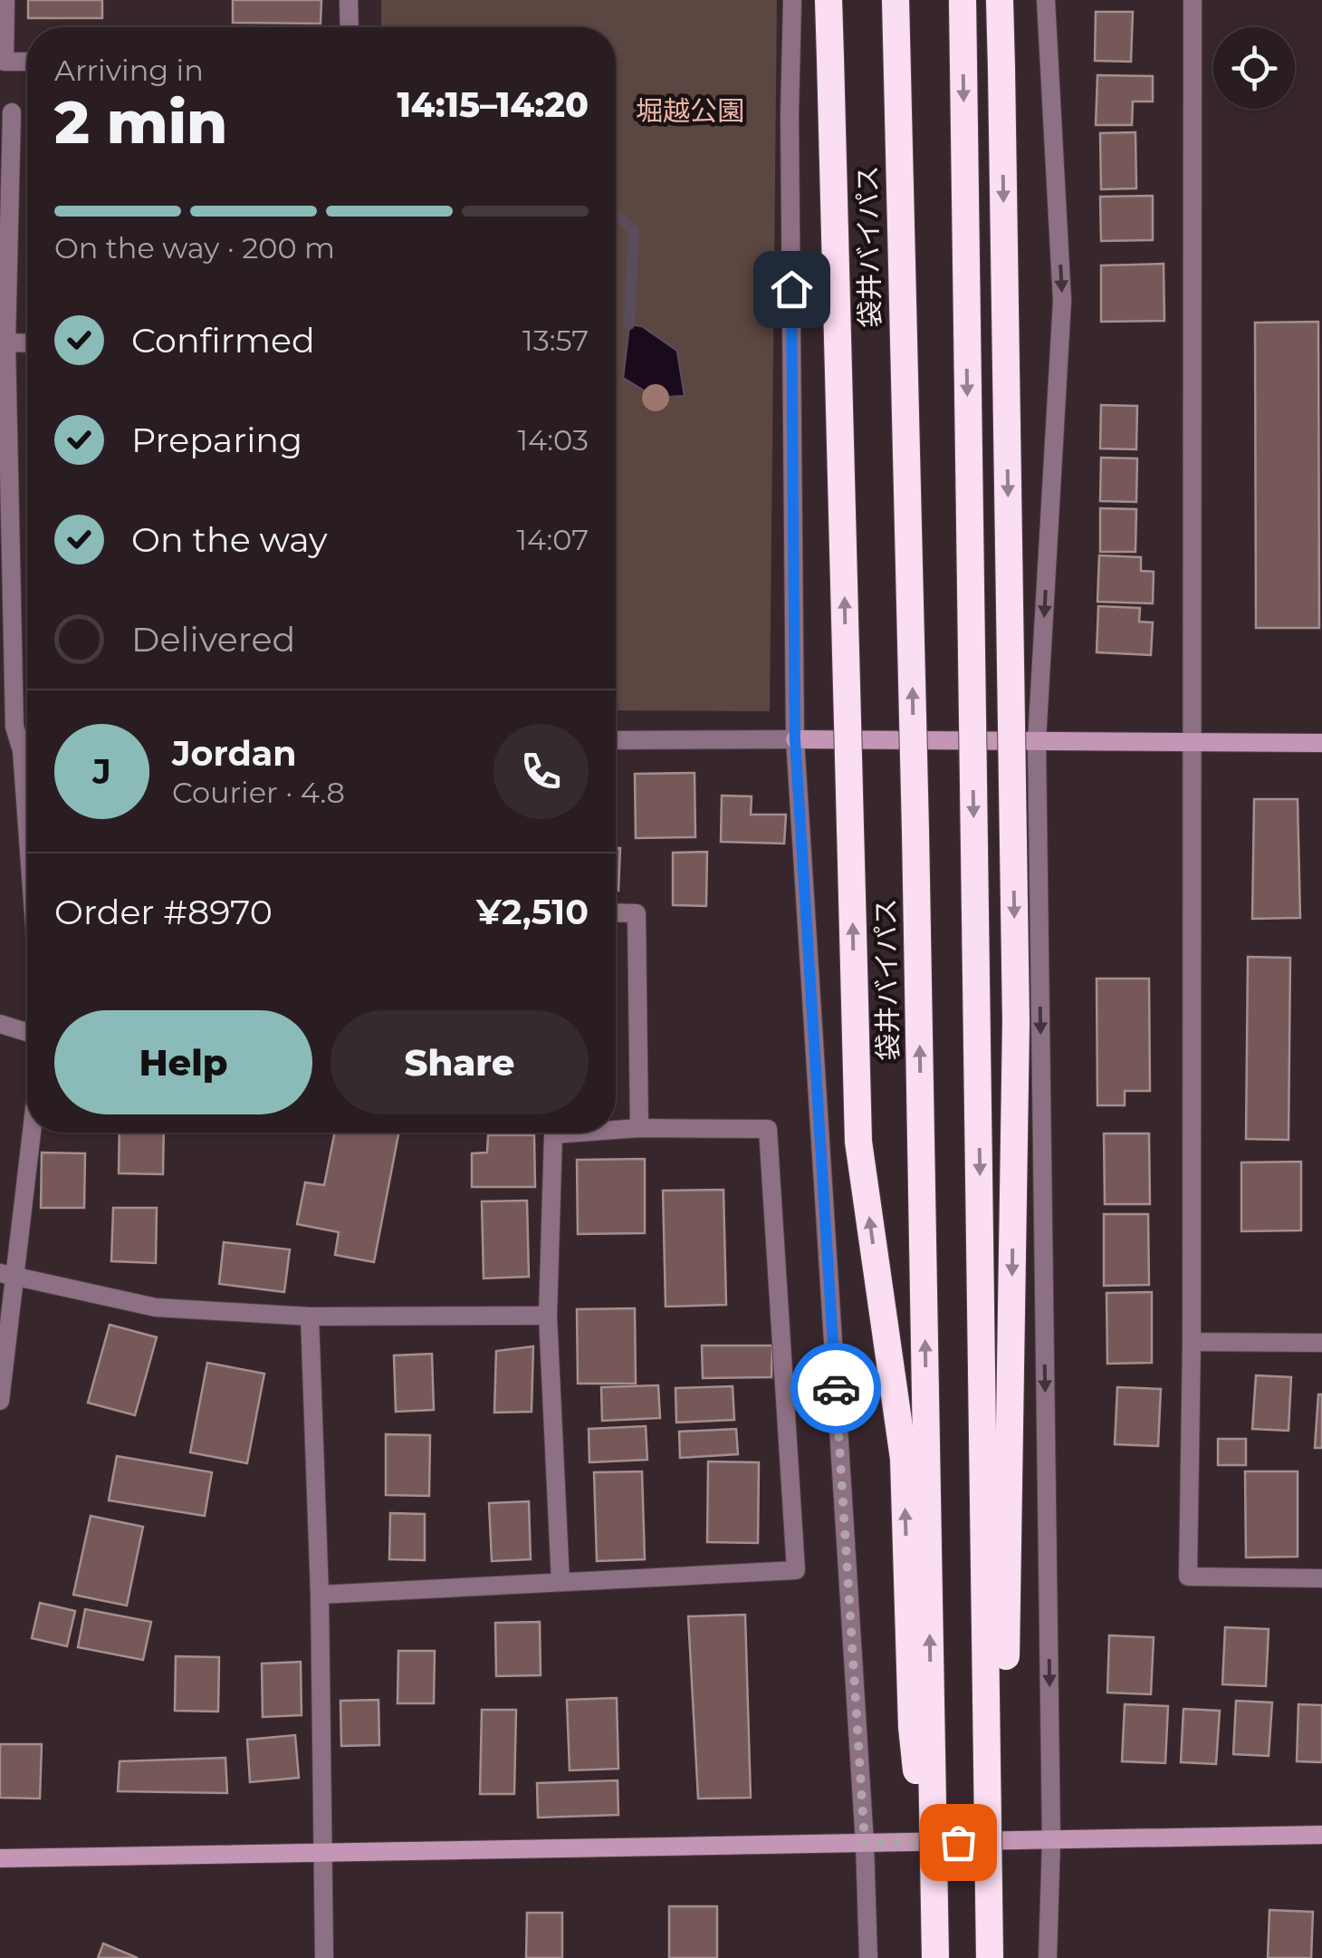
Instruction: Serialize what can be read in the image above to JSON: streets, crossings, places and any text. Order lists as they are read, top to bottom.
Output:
{
  "streets": {
    "highway": ["袋井バイパス"]
  },
  "parks": ["堀越公園"],
  "page": {
    "heading": ["2 min", "Arriving in", "14:15–14:20"],
    "panel": [
      "Jordan",
      "Courier · 4.8",
      "Order #8970",
      "¥2,510"
    ],
    "bar": "On the way · 200 m",
    "list": [
      ["Confirmed", "13:57"],
      ["Preparing", "14:03"],
      ["On the way", "14:07"],
      "Delivered"
    ],
    "round": "J",
    "buttons": ["Help", "Share"]
  }
}
